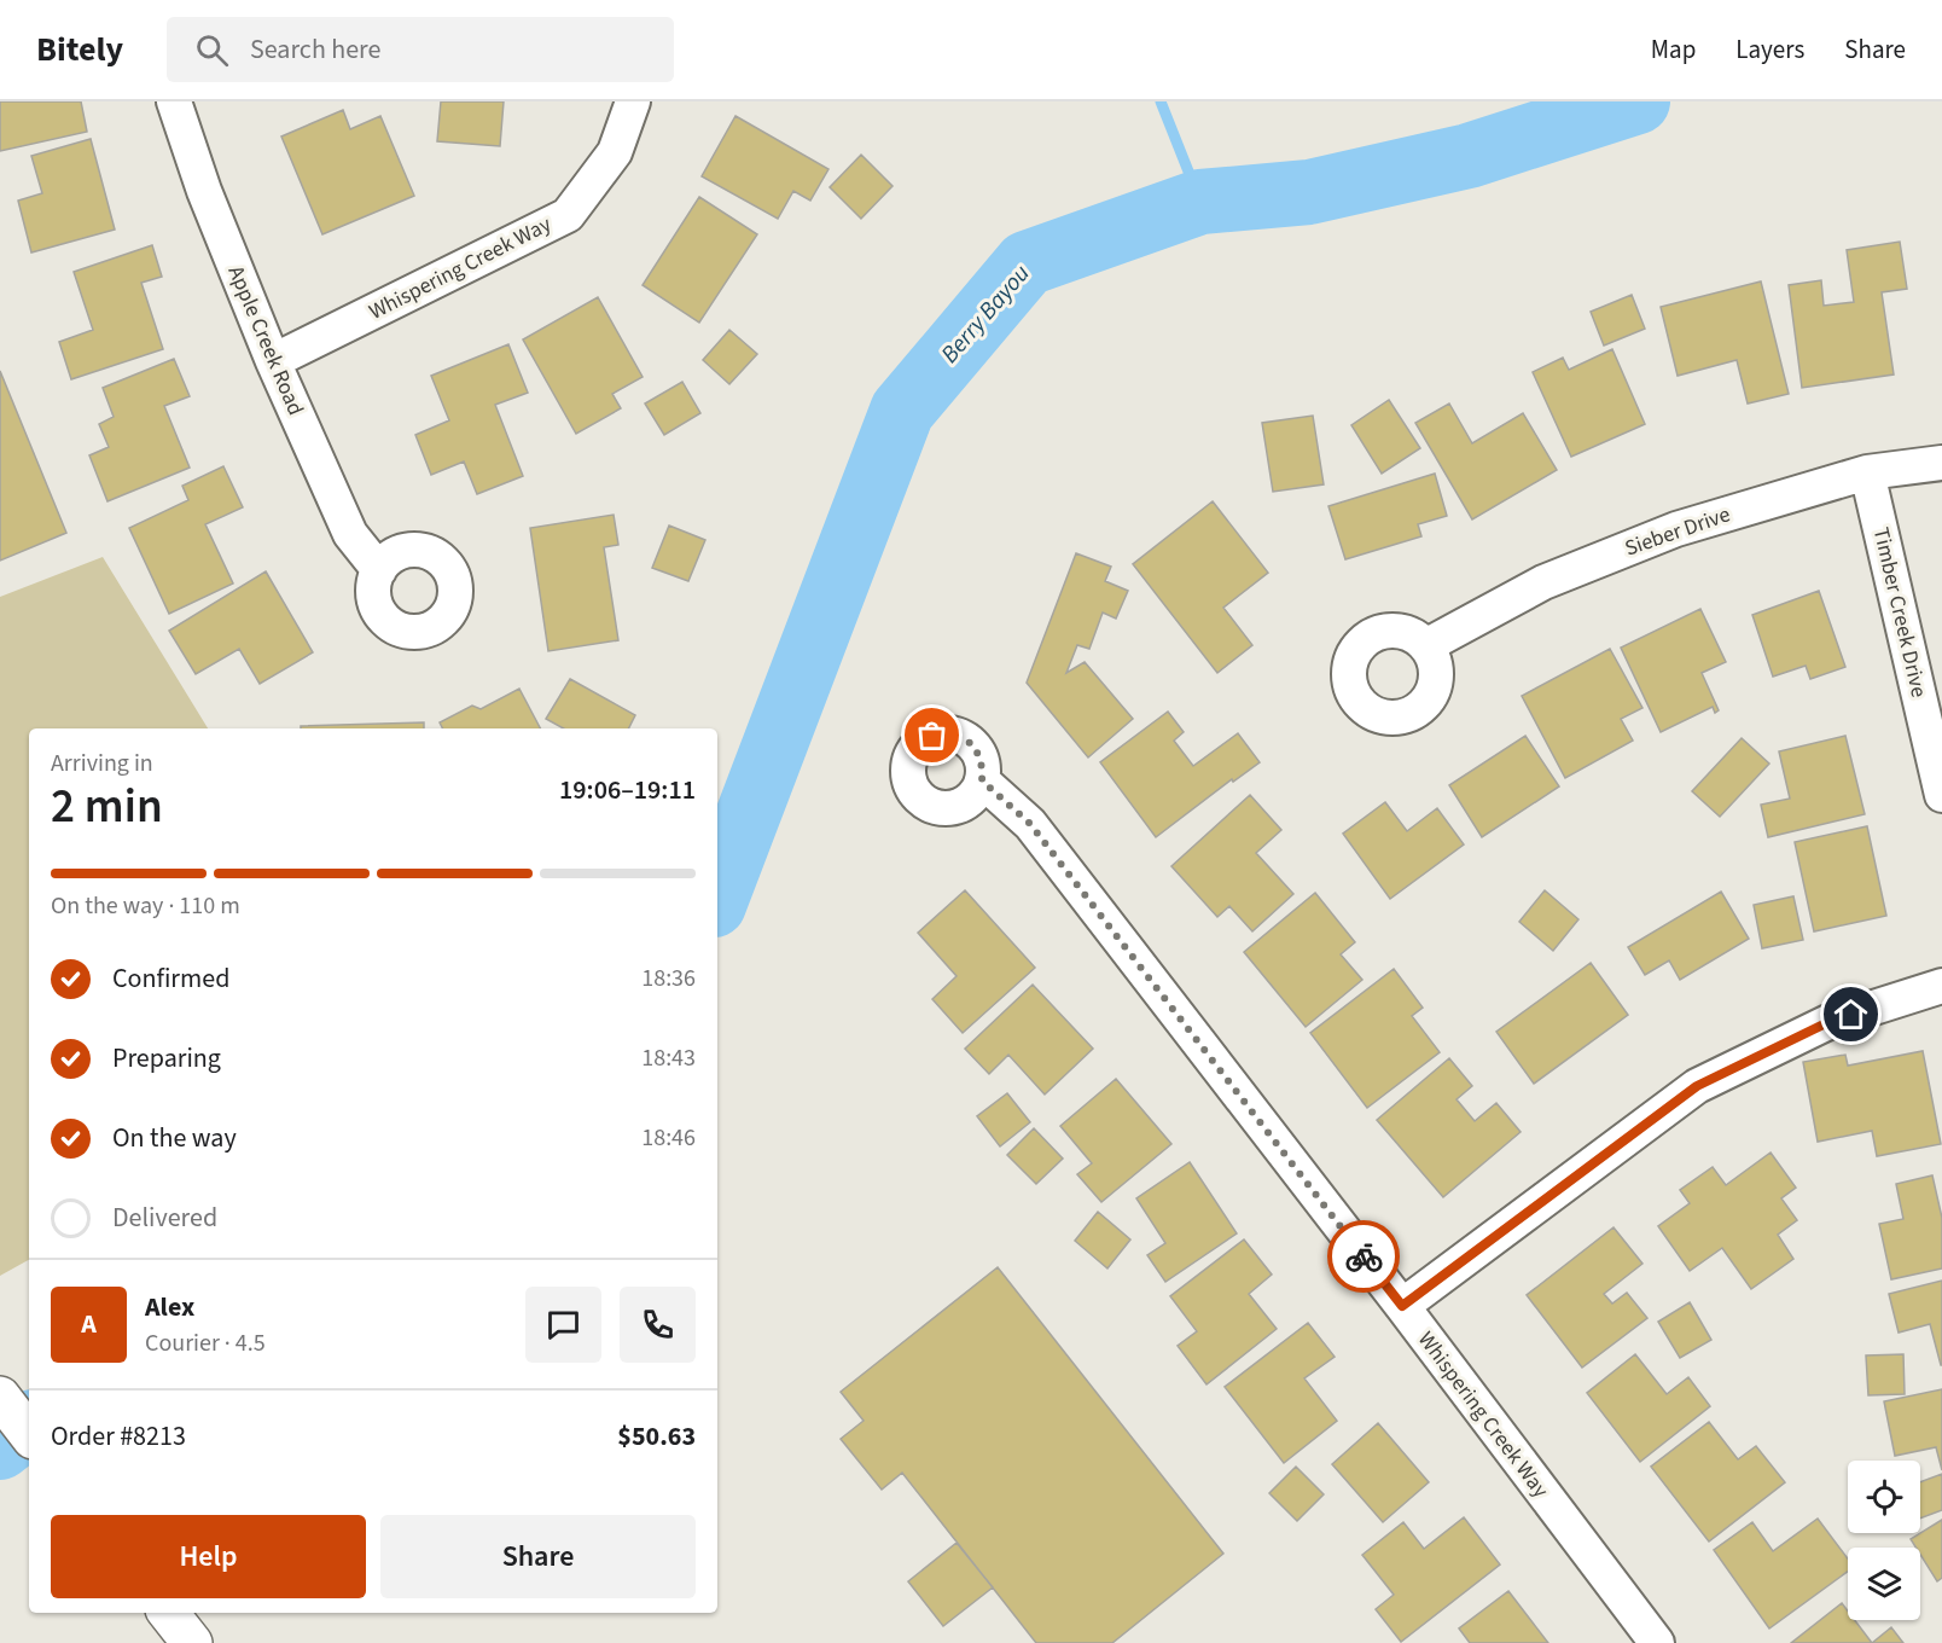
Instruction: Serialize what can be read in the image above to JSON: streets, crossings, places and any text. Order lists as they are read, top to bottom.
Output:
{
  "streets": {
    "street": [
      "Whispering Creek Way",
      "Apple Creek Road",
      "Sieber Drive",
      "Timber Creek Drive"
    ]
  },
  "crossings": [
    ["Whispering Creek Way", "Apple Creek Road"],
    ["Sieber Drive", "Timber Creek Drive"]
  ],
  "water": ["Berry Bayou"],
  "page": {
    "header": "Bitely",
    "search": "Search here",
    "nav": ["Map", "Layers", "Share"],
    "heading": ["2 min", "Arriving in", "19:06–19:11"],
    "panel": [
      "Alex",
      "Courier · 4.5",
      "Order #8213",
      "$50.63"
    ],
    "bar": "On the way · 110 m",
    "list": [
      ["Confirmed", "18:36"],
      ["Preparing", "18:43"],
      ["On the way", "18:46"],
      "Delivered"
    ],
    "round": "A",
    "buttons": ["Help", "Share"]
  }
}
